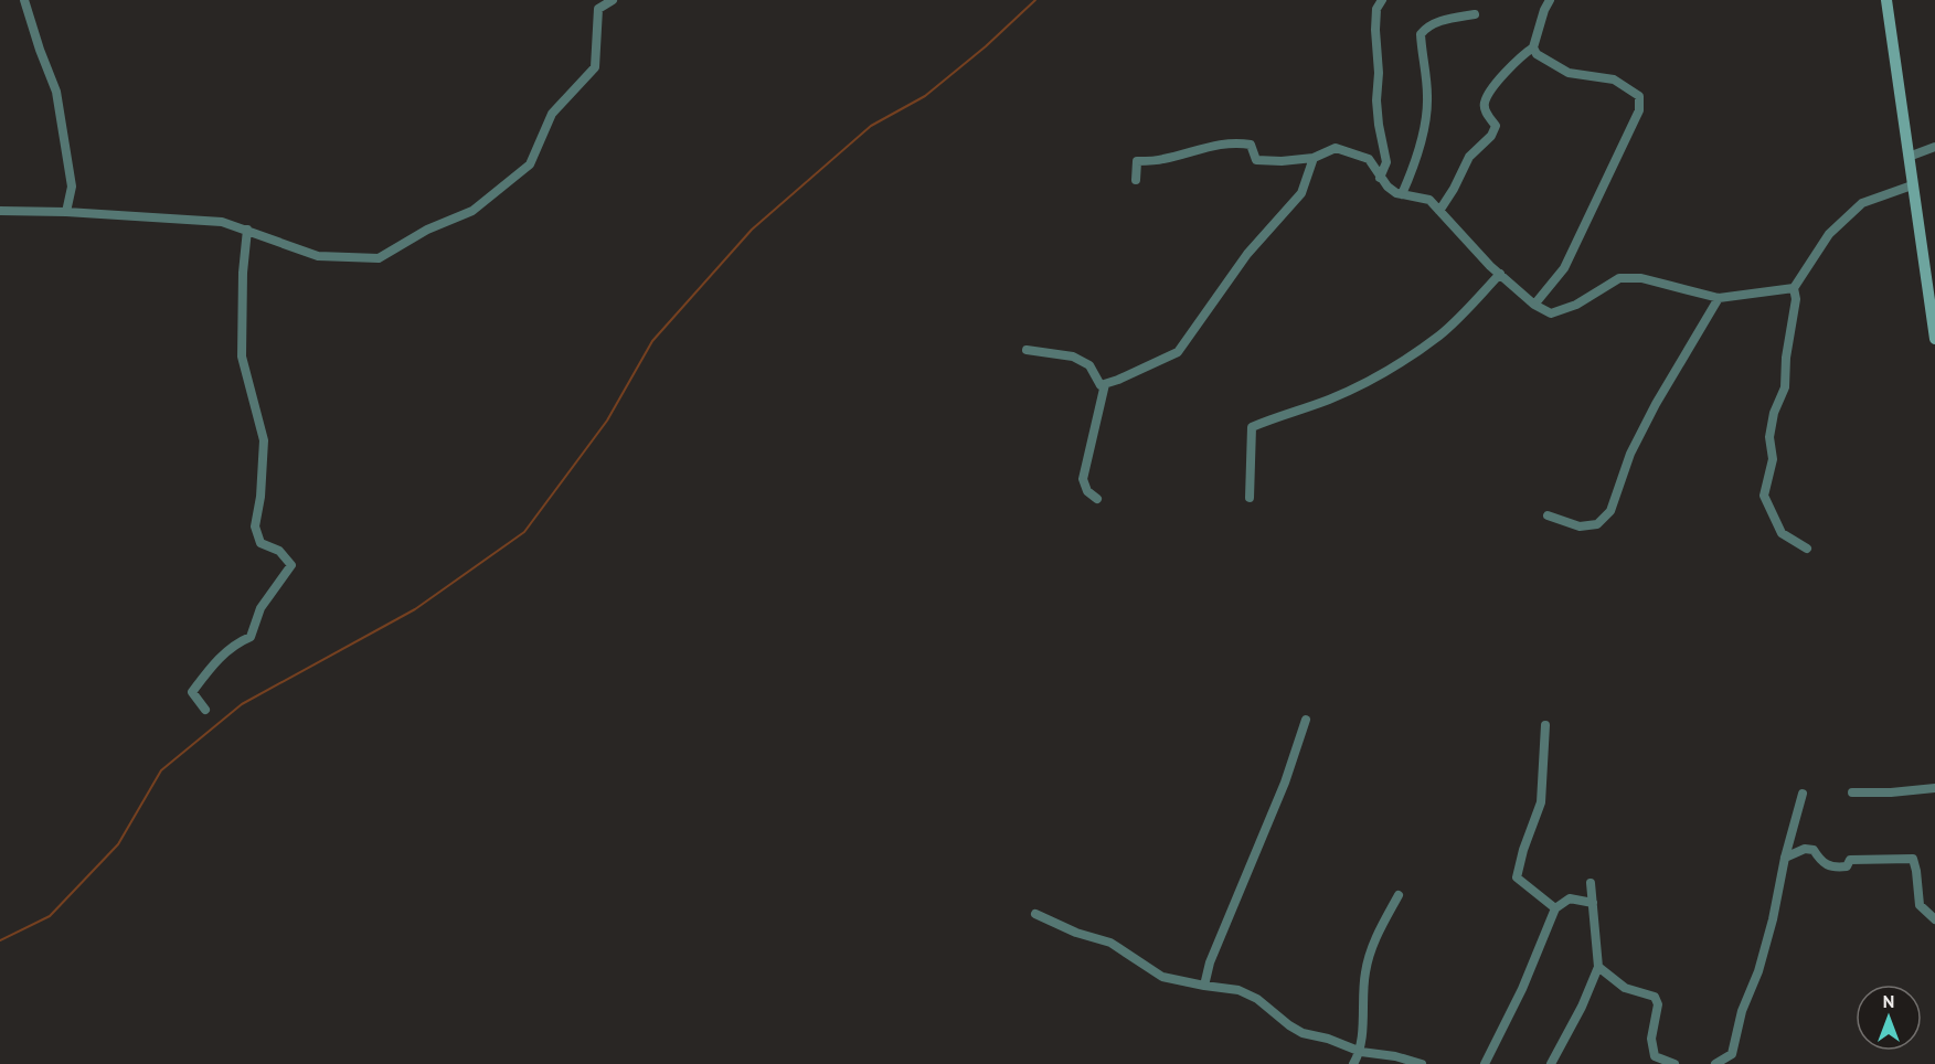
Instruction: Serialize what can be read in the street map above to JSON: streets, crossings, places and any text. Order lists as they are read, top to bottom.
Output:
{
  "north": "top"
}
